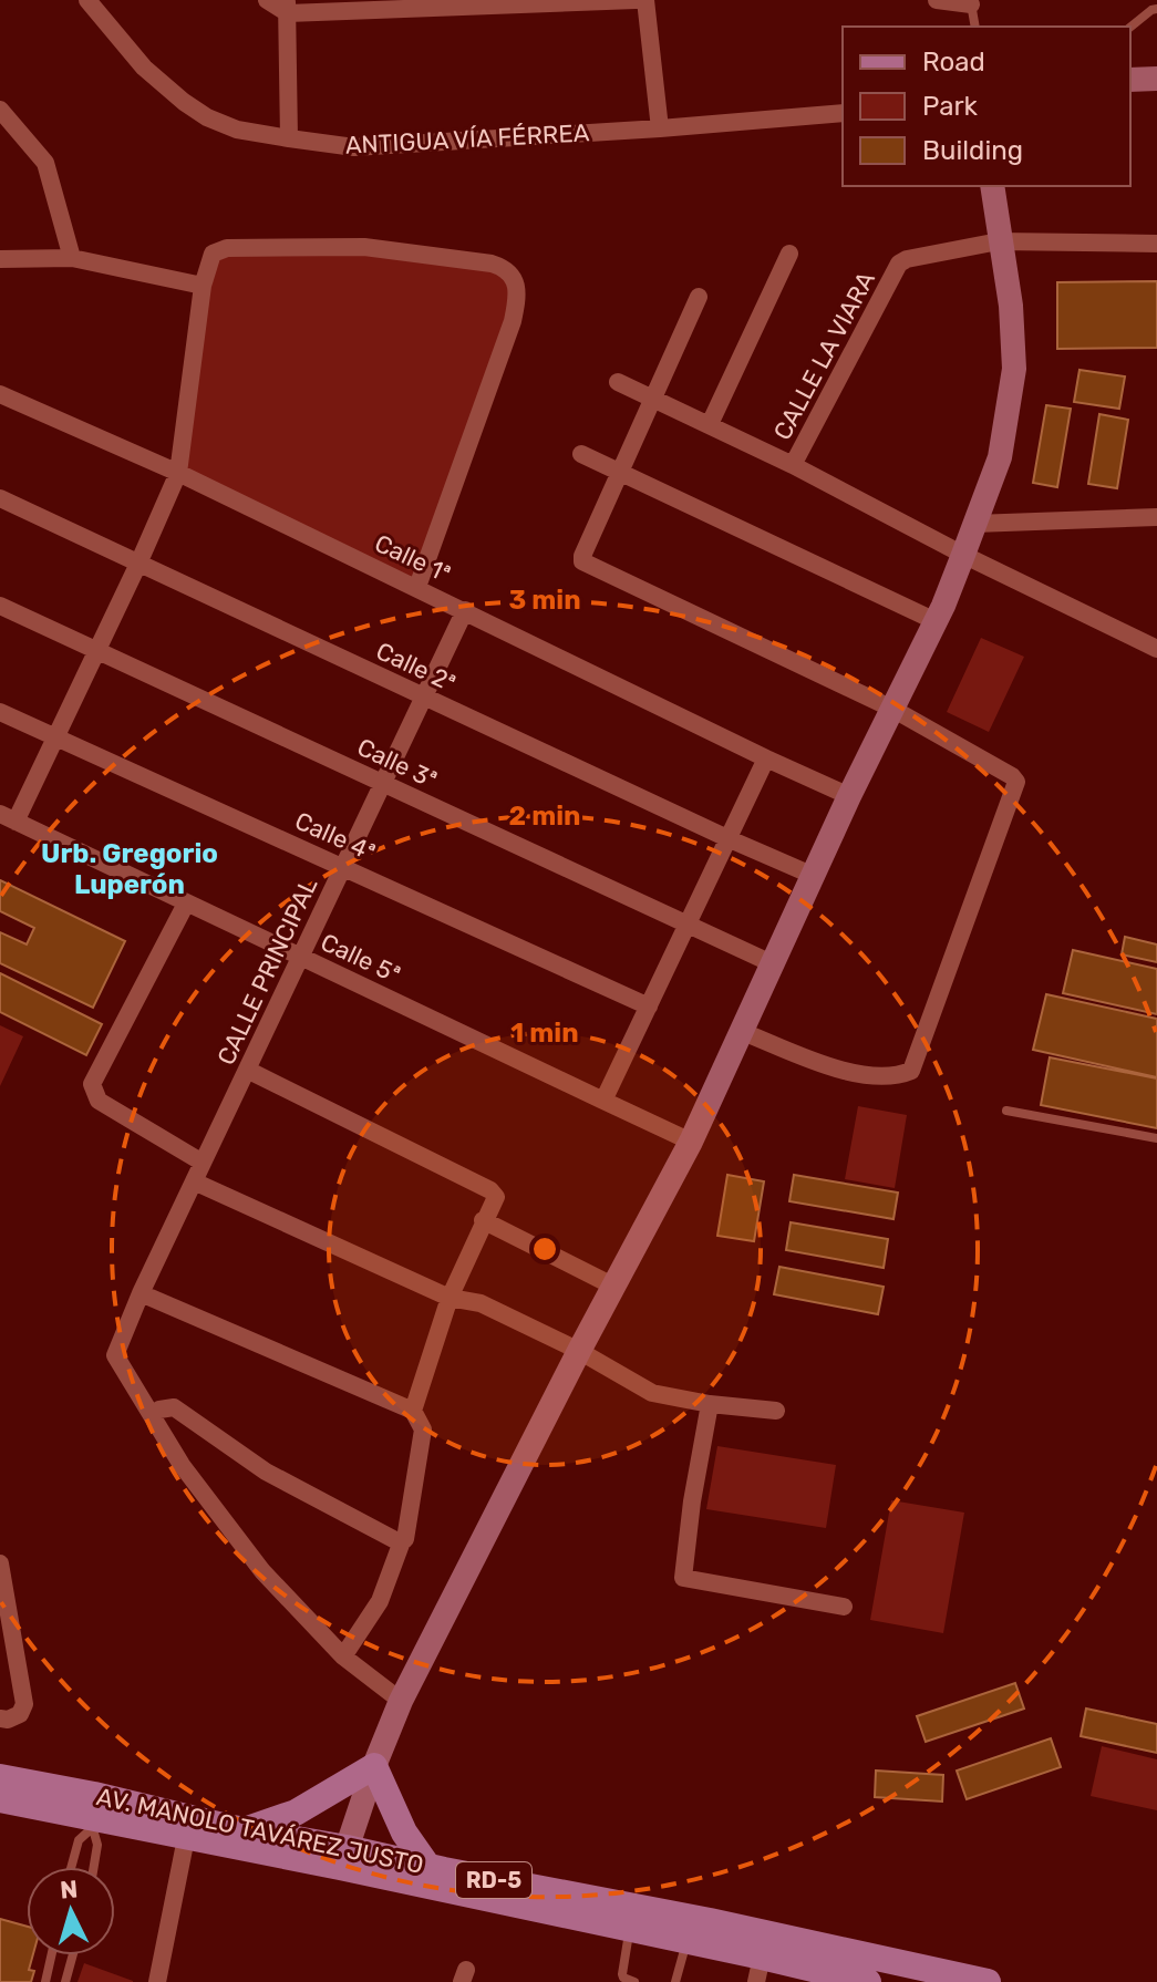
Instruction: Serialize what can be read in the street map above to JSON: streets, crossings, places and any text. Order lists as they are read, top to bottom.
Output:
{
  "streets": {
    "main road": ["AV. MANOLO TAVÁREZ JUSTO", "RD-5"],
    "street": [
      "ANTIGUA VÍA FÉRREA",
      "CALLE LA VIARA",
      "Calle 1ª",
      "Calle 2ª",
      "Calle 3ª",
      "Calle 4ª",
      "Calle 5ª",
      "CALLE PRINCIPAL"
    ]
  },
  "crossings": [
    ["Calle 1ª", "CALLE PRINCIPAL"],
    ["Calle 2ª", "CALLE PRINCIPAL"],
    ["Calle 3ª", "CALLE PRINCIPAL"],
    ["Calle 4ª", "CALLE PRINCIPAL"],
    ["Calle 5ª", "CALLE PRINCIPAL"]
  ],
  "districts": ["Urb. Gregorio Luperón"],
  "legend": ["Road", "Park", "Building"],
  "north": "top",
  "rings": ["3 min", "2 min", "1 min"]
}
